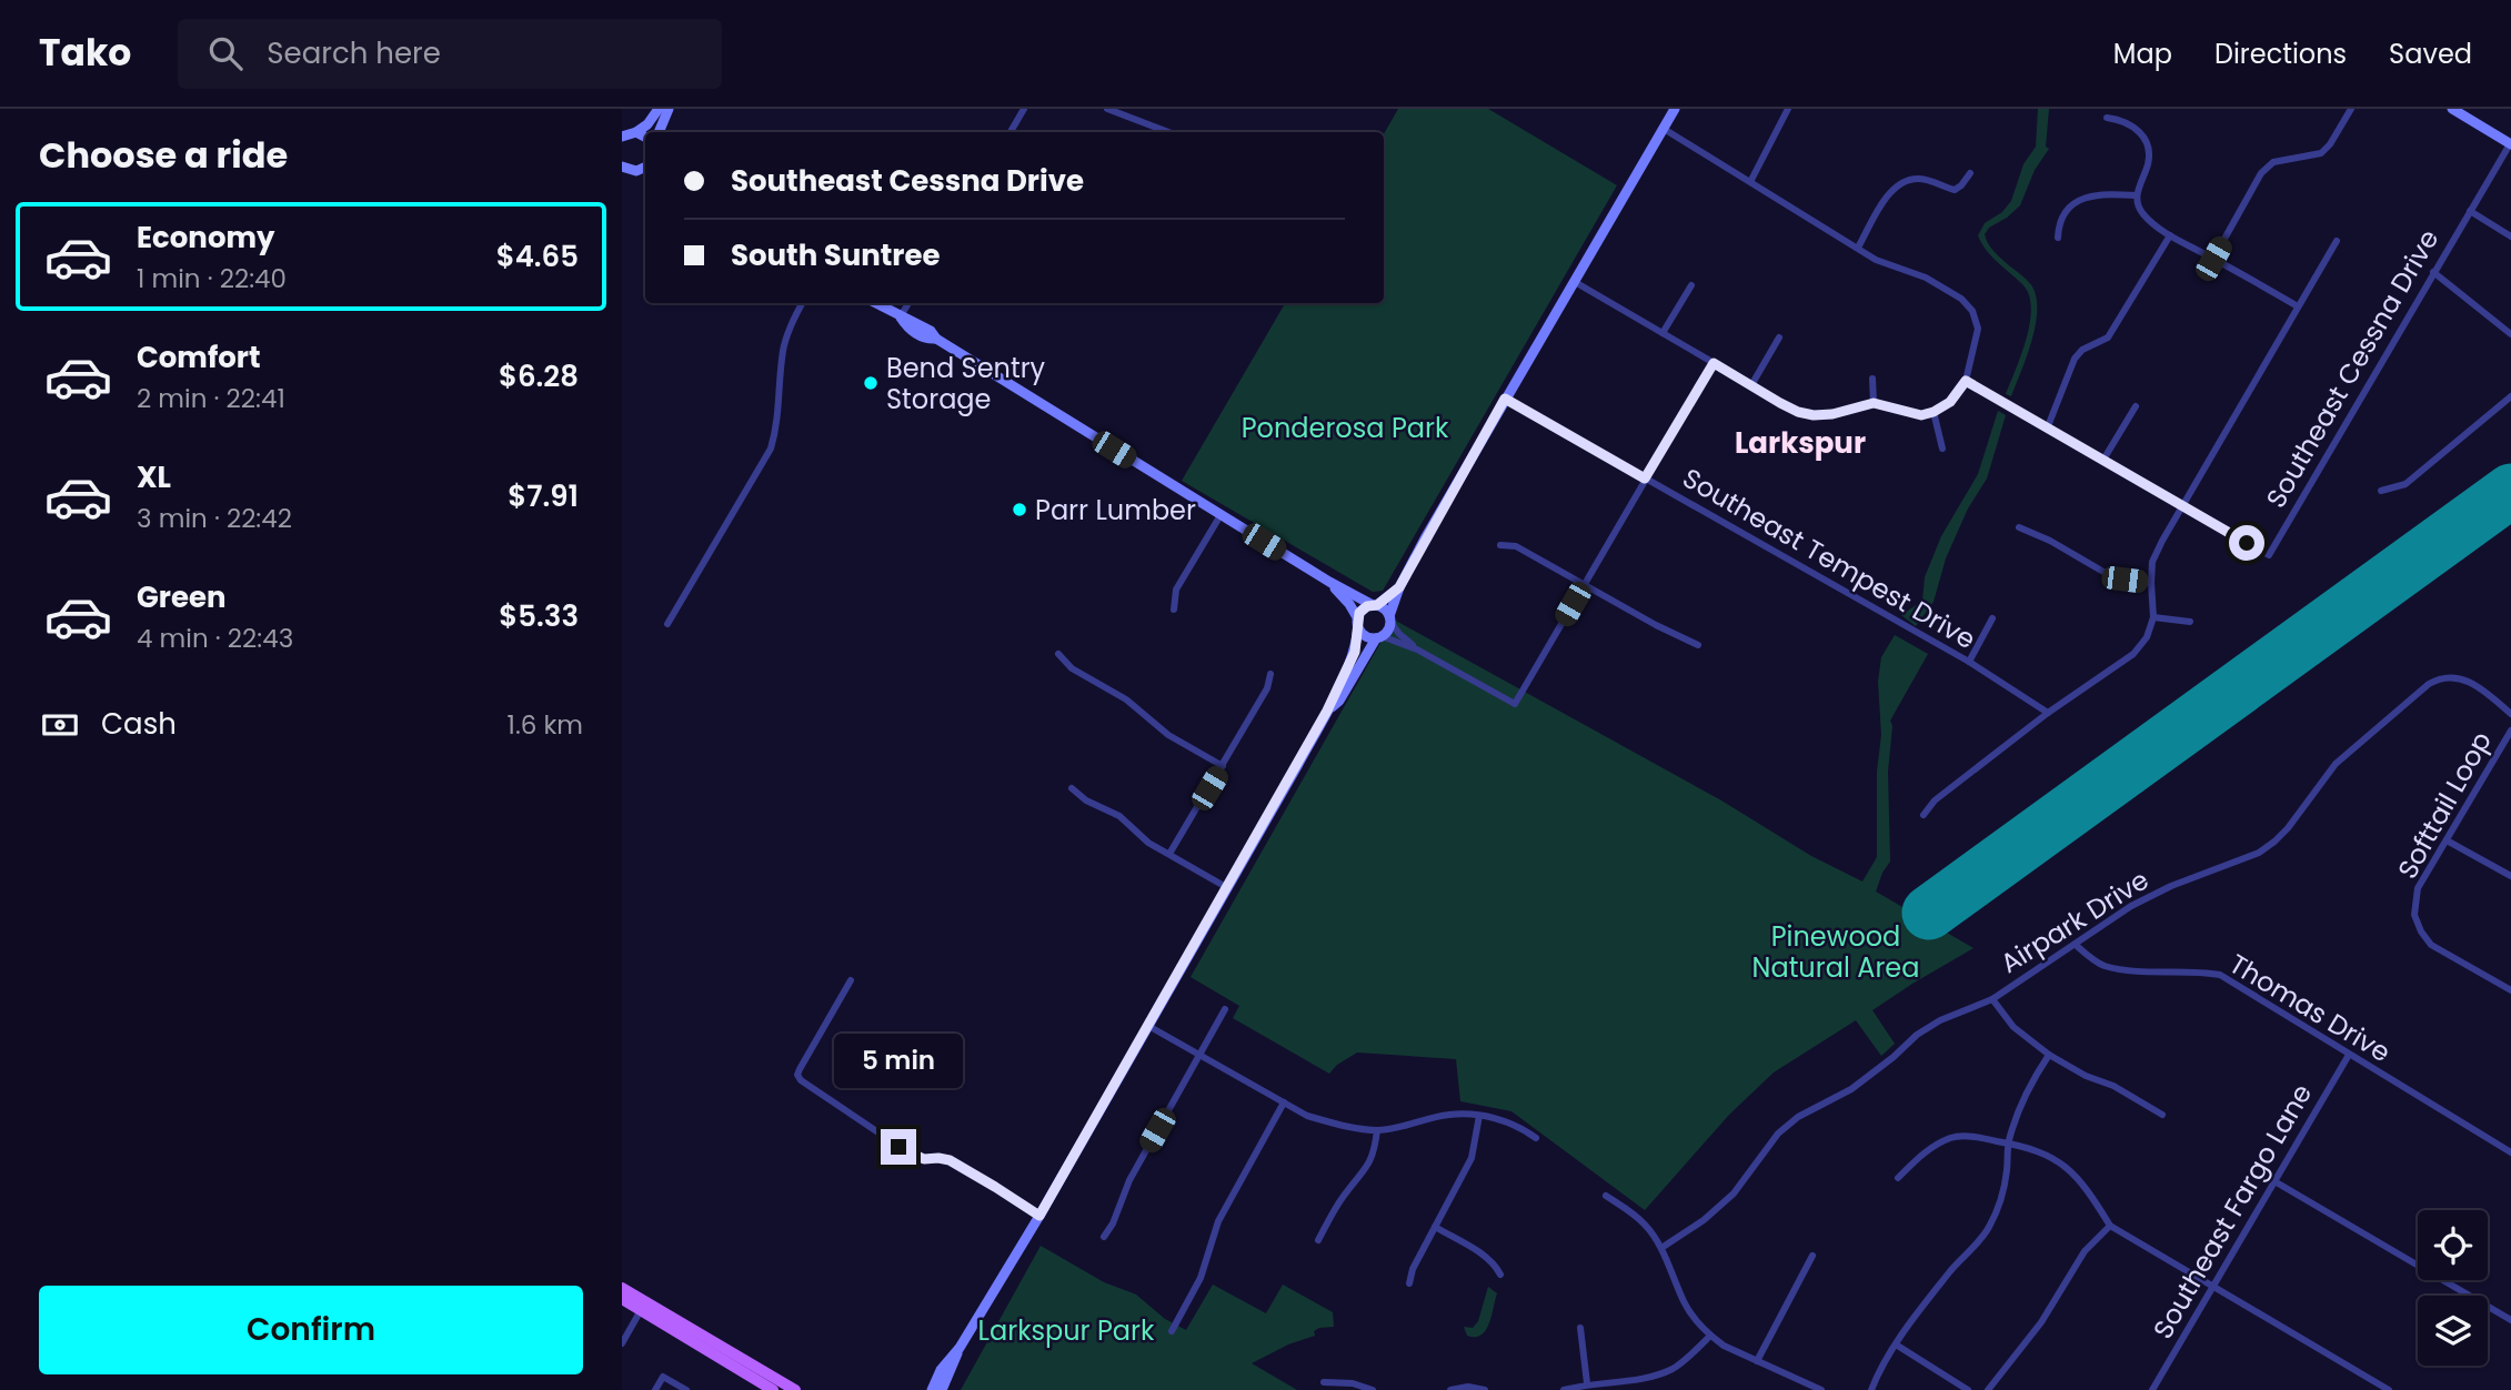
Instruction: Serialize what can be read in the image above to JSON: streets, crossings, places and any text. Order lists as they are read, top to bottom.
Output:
{
  "streets": {
    "street": [
      "Southeast Cessna Drive",
      "Southeast Tempest Drive",
      "Softtail Loop",
      "Airpark Drive",
      "Thomas Drive",
      "Southeast Fargo Lane"
    ]
  },
  "crossings": [
    ["Airpark Drive", "Thomas Drive"],
    ["Thomas Drive", "Southeast Fargo Lane"]
  ],
  "districts": ["Larkspur"],
  "parks": ["Ponderosa Park", "Pinewood Natural Area", "Larkspur Park"],
  "places": ["Bend Sentry Storage", "Parr Lumber"],
  "page": {
    "header": "Tako",
    "search": "Search here",
    "nav": ["Map", "Directions", "Saved"],
    "heading": "Choose a ride",
    "banner": ["Southeast Cessna Drive", "South Suntree"],
    "list": [
      {
        "name": "Economy",
        "note": "1 min · 22:40",
        "value": "$4.65"
      },
      {
        "name": "Comfort",
        "note": "2 min · 22:41",
        "value": "$6.28"
      },
      {
        "name": "XL",
        "note": "3 min · 22:42",
        "value": "$7.91"
      },
      {
        "name": "Green",
        "note": "4 min · 22:43",
        "value": "$5.33"
      }
    ],
    "pay": ["Cash", "1.6 km"],
    "bubble": "5 min",
    "buttons": "Confirm"
  }
}
